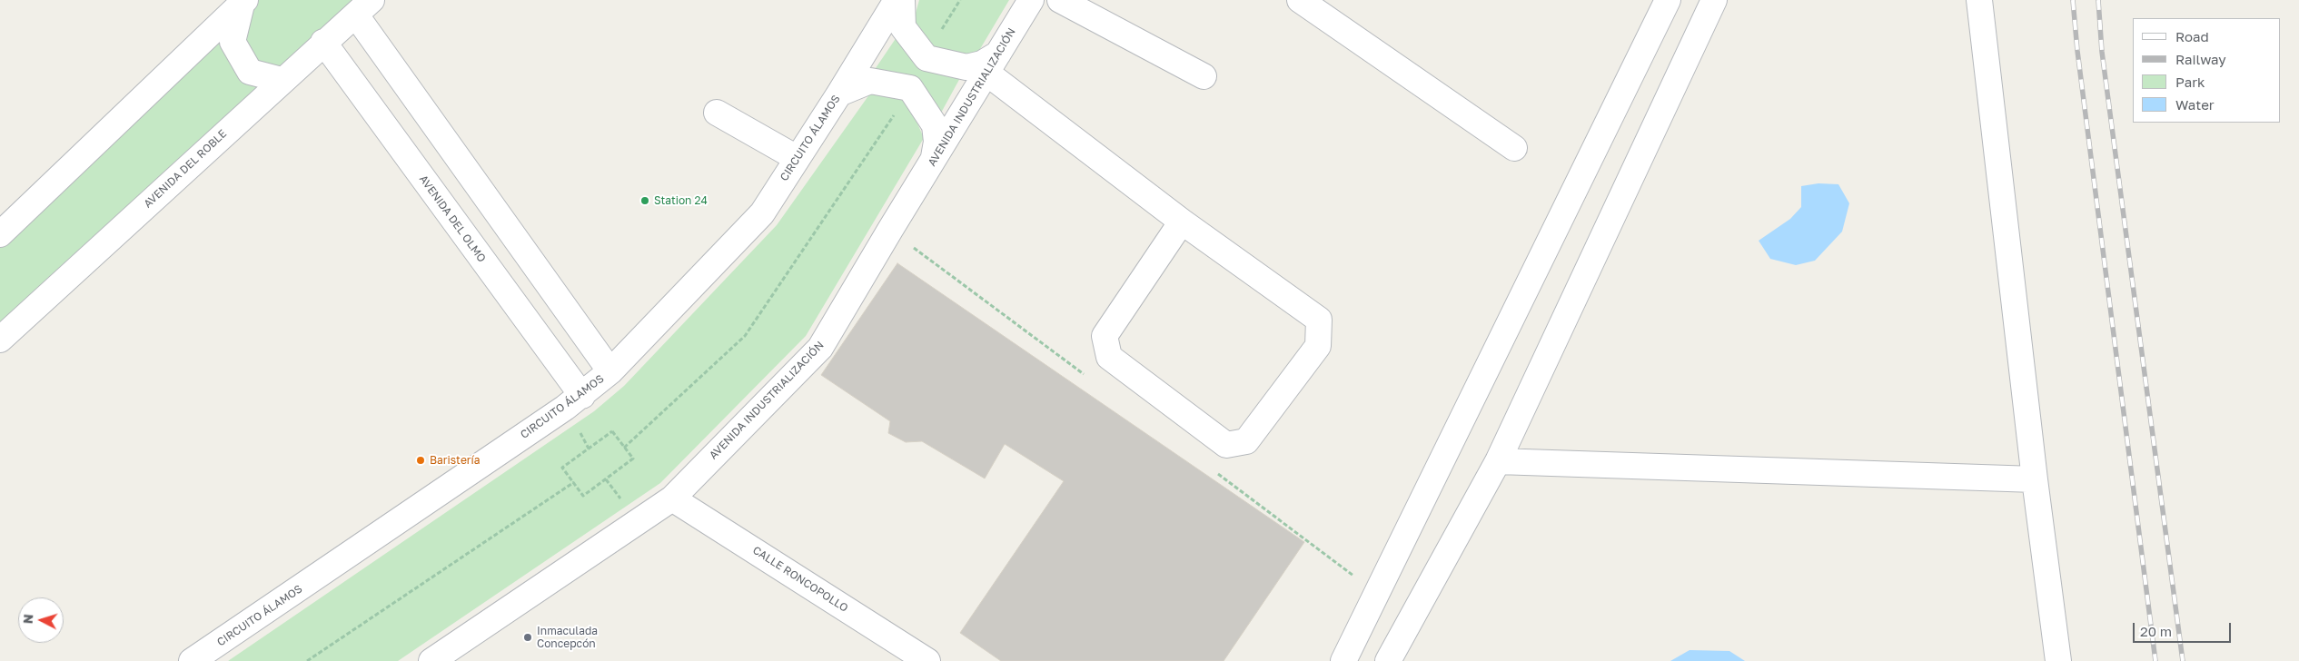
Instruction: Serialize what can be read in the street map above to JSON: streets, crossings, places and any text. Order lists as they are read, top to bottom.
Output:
{
  "streets": {
    "street": [
      "AVENIDA INDUSTRIALIZACIÓN",
      "CIRCUITO ÁLAMOS",
      "AVENIDA DEL ROBLE",
      "AVENIDA DEL OLMO",
      "CALLE RONCOPOLLO"
    ]
  },
  "crossings": [
    ["AVENIDA INDUSTRIALIZACIÓN", "CALLE RONCOPOLLO"],
    ["CIRCUITO ÁLAMOS", "AVENIDA DEL OLMO"],
    ["AVENIDA DEL ROBLE", "AVENIDA DEL OLMO"]
  ],
  "places": ["Station 24", "Baristería", "Inmaculada Concepcón"],
  "legend": [
    "Road",
    "Railway",
    "Park",
    "Water"
  ],
  "scale_bar": "20 m",
  "north": "left"
}
